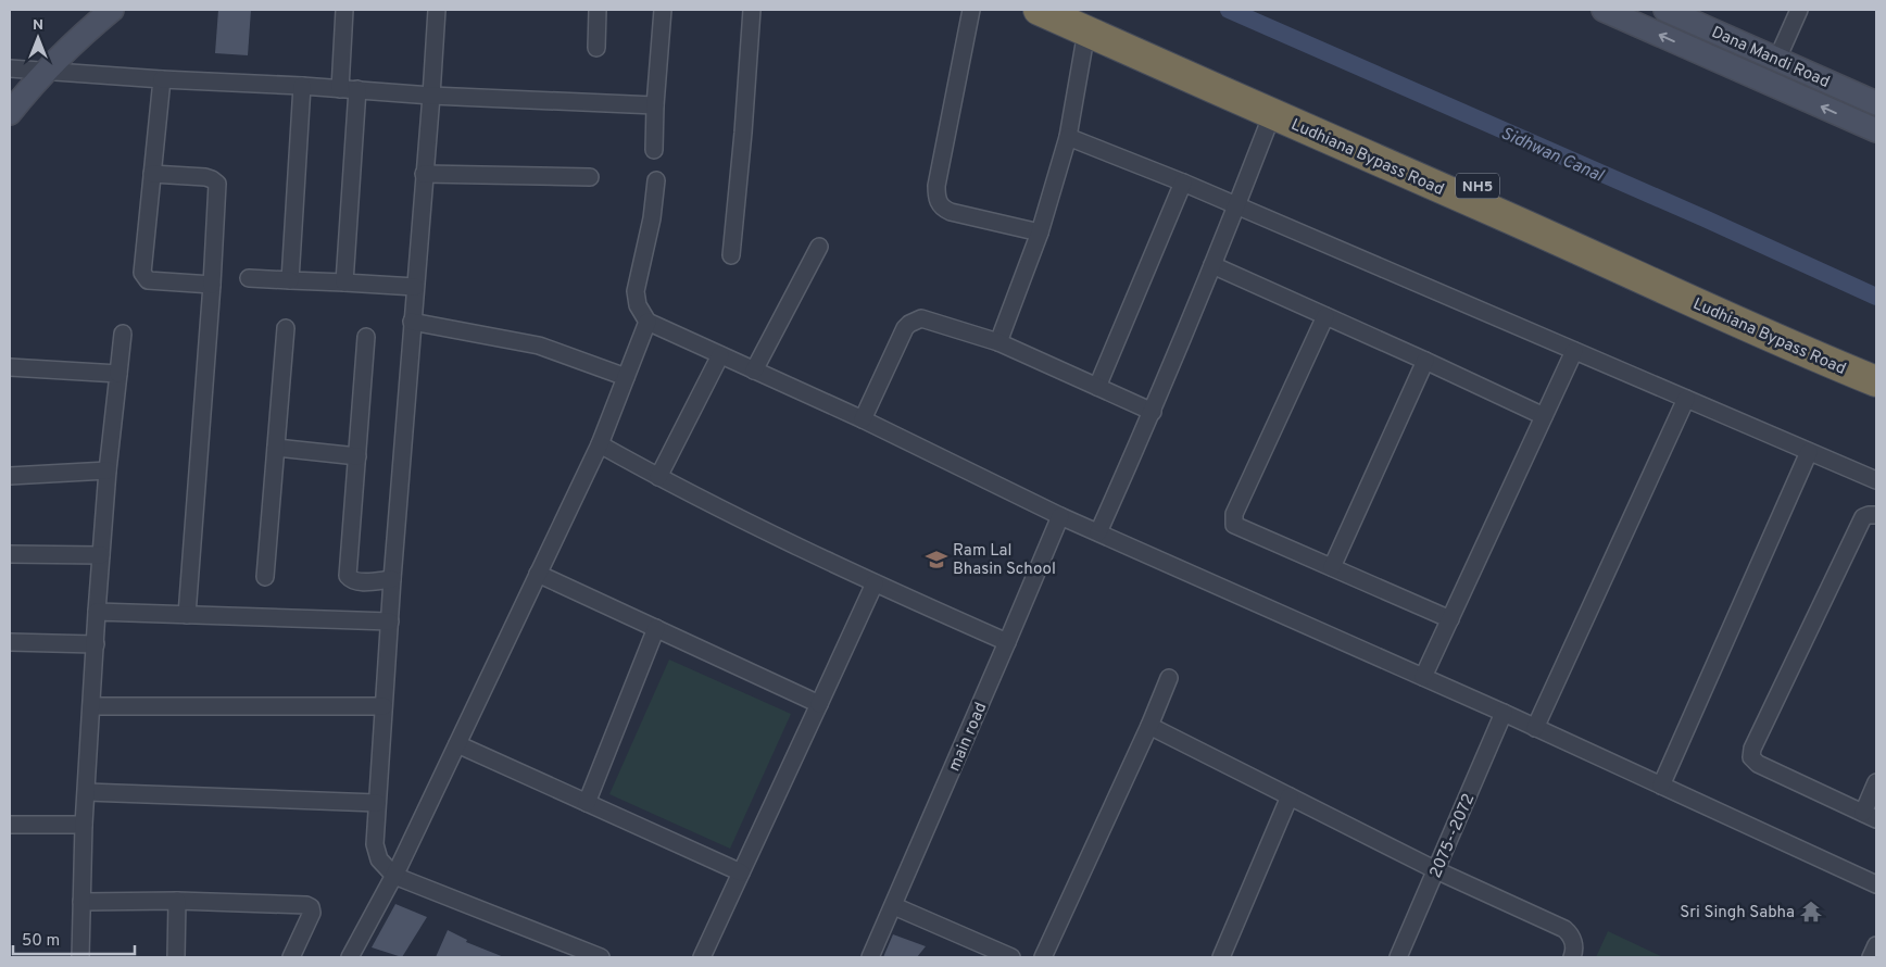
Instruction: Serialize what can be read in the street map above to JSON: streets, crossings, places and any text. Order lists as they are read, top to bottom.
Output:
{
  "streets": {
    "highway": ["Ludhiana Bypass Road", "NH5"],
    "street": ["Dana Mandi Road", "main road", "2075--2072"]
  },
  "water": ["Sidhwan Canal"],
  "places": {
    "school or university": ["Ram Lal Bhasin School"],
    "temple": ["Sri Singh Sabha"]
  },
  "scale_bar": "50 m",
  "north": "top"
}
